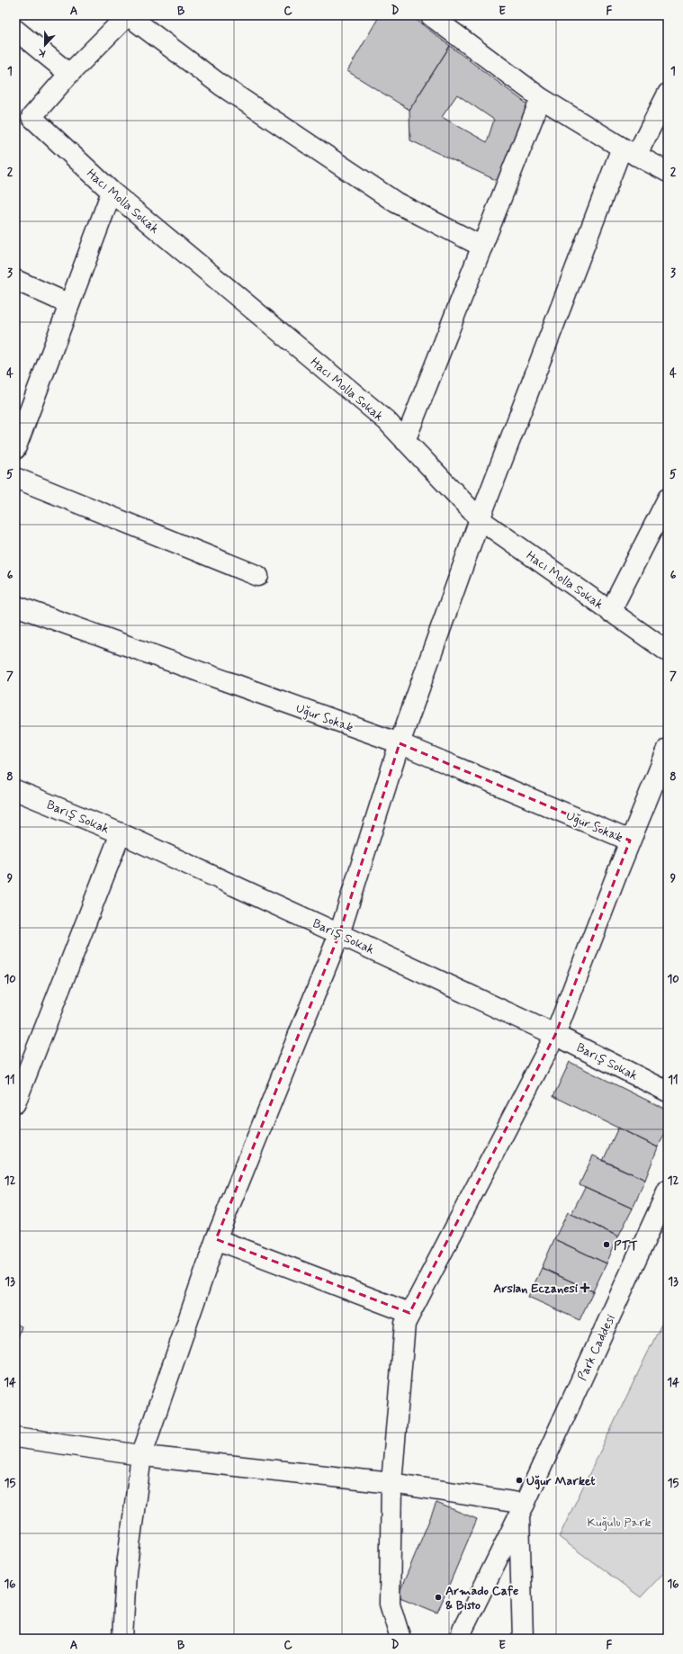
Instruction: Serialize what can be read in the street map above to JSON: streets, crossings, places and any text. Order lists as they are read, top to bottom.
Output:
{
  "streets": {
    "street": [
      "Hacı Molla Sokak",
      "Uğur Sokak",
      "Barış Sokak",
      "Park Caddesi"
    ]
  },
  "parks": ["Kuğulu Park"],
  "places": {
    "other": ["PTT", "Uğur Market", "Armado Cafe & Bisto"],
    "health": ["Arslan Eczanesi"]
  },
  "north": "bottom",
  "grid": {
    "columns": [
      "A",
      "B",
      "C",
      "D",
      "E",
      "F"
    ],
    "rows": [
      "1",
      "2",
      "3",
      "4",
      "5",
      "6",
      "7",
      "8",
      "9",
      "10",
      "11",
      "12",
      "13",
      "14",
      "15",
      "16"
    ]
  }
}
